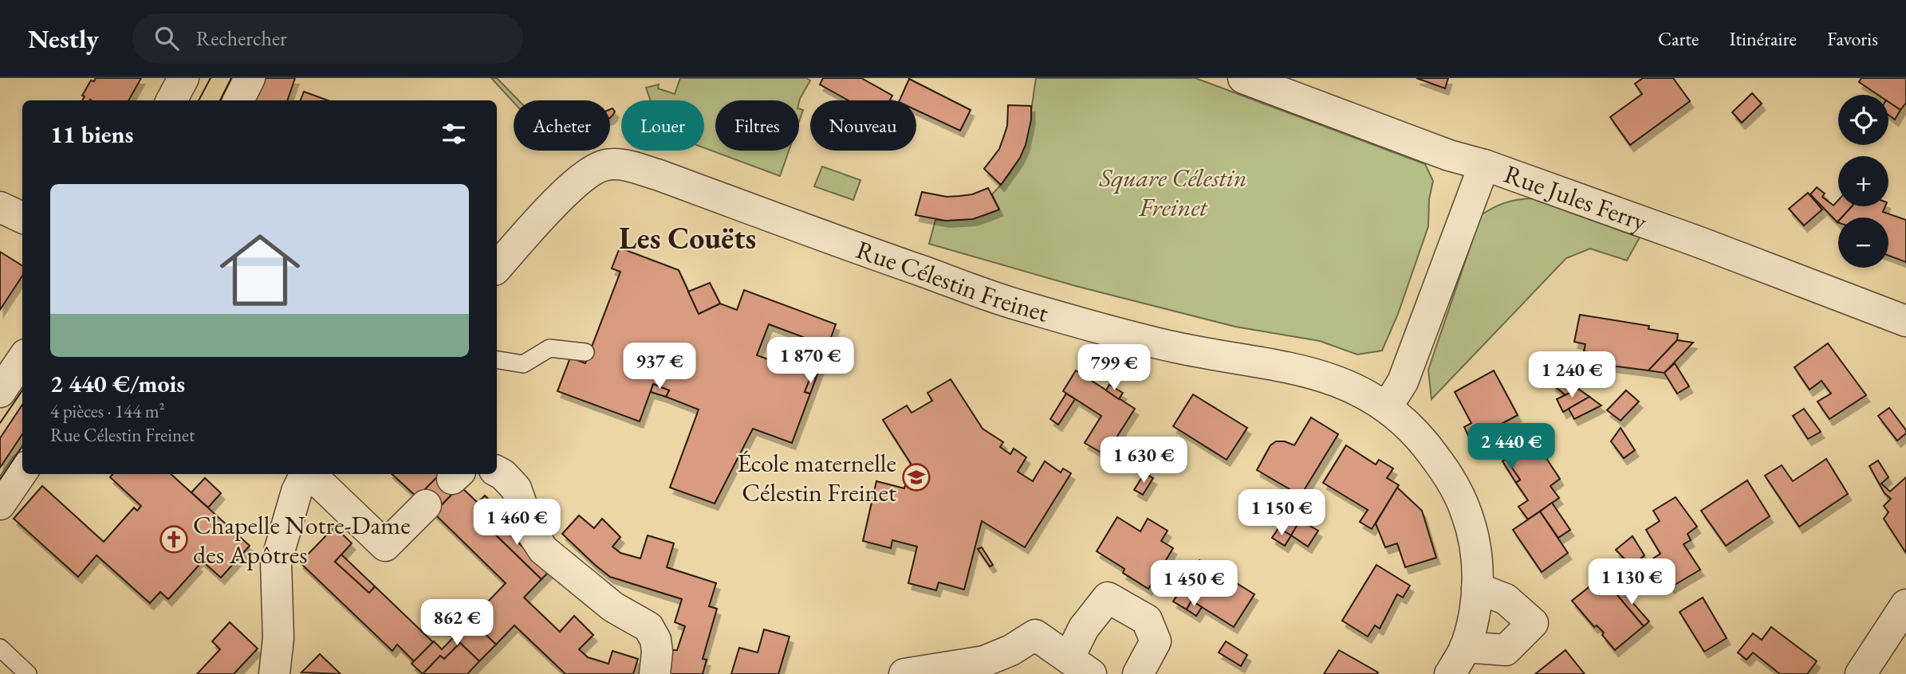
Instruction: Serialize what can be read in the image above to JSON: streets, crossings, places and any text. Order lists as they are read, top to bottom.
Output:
{
  "streets": {
    "street": ["Rue Jules Ferry", "Rue Célestin Freinet"]
  },
  "districts": ["Les Couëts"],
  "parks": ["Square Célestin Freinet"],
  "places": {
    "school or university": ["École maternelle Célestin Freinet"],
    "church": ["Chapelle Notre-Dame des Apôtres"]
  },
  "page": {
    "header": "Nestly",
    "search": "Rechercher",
    "nav": ["Carte", "Itinéraire", "Favoris"],
    "map_buttons": ["+", "−"],
    "chip": [
      "Acheter",
      "Louer",
      "Filtres",
      "Nouveau"
    ],
    "heading": "11 biens",
    "list": [
      {
        "name": "2 440 €/mois",
        "note": "4 pièces · 144 m² · Rue Célestin Freinet"
      }
    ],
    "price": [
      "1 870 €",
      "937 €",
      "799 €",
      "1 240 €",
      "2 440 €",
      "1 630 €",
      "1 150 €",
      "1 460 €",
      "1 130 €",
      "1 450 €",
      "862 €"
    ]
  }
}
